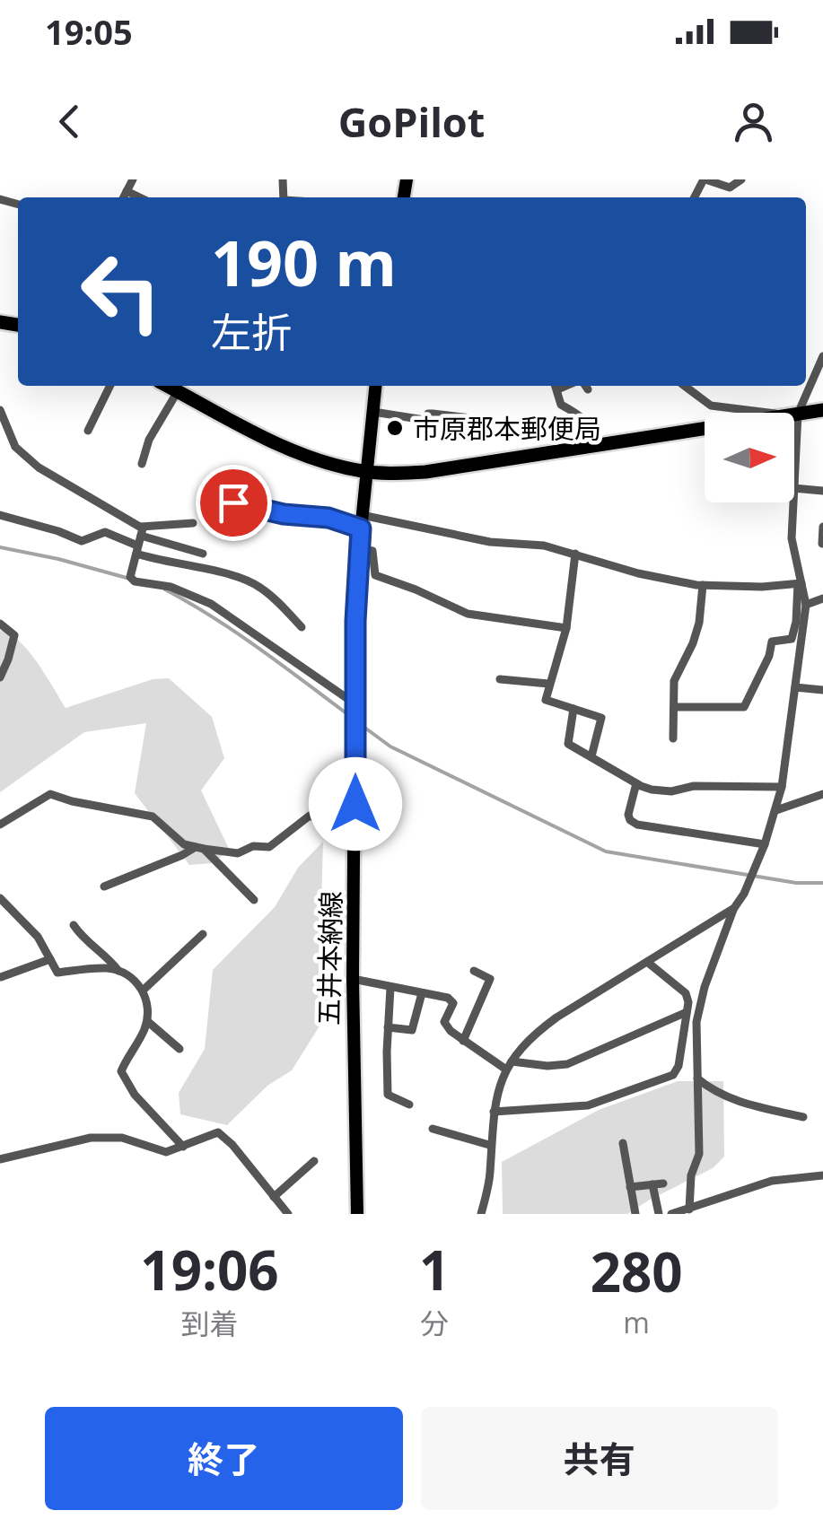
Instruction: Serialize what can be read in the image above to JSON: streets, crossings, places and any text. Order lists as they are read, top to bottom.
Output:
{
  "streets": {
    "main road": ["五井本納線"]
  },
  "places": ["市原郡本郵便局"],
  "north": "right",
  "page": {
    "status": "19:05",
    "header": "GoPilot",
    "turn": ["190 m", "左折"],
    "eta": [
      "19:06",
      "到着",
      "1",
      "分",
      "280",
      "m"
    ],
    "buttons": ["終了", "共有"]
  }
}
